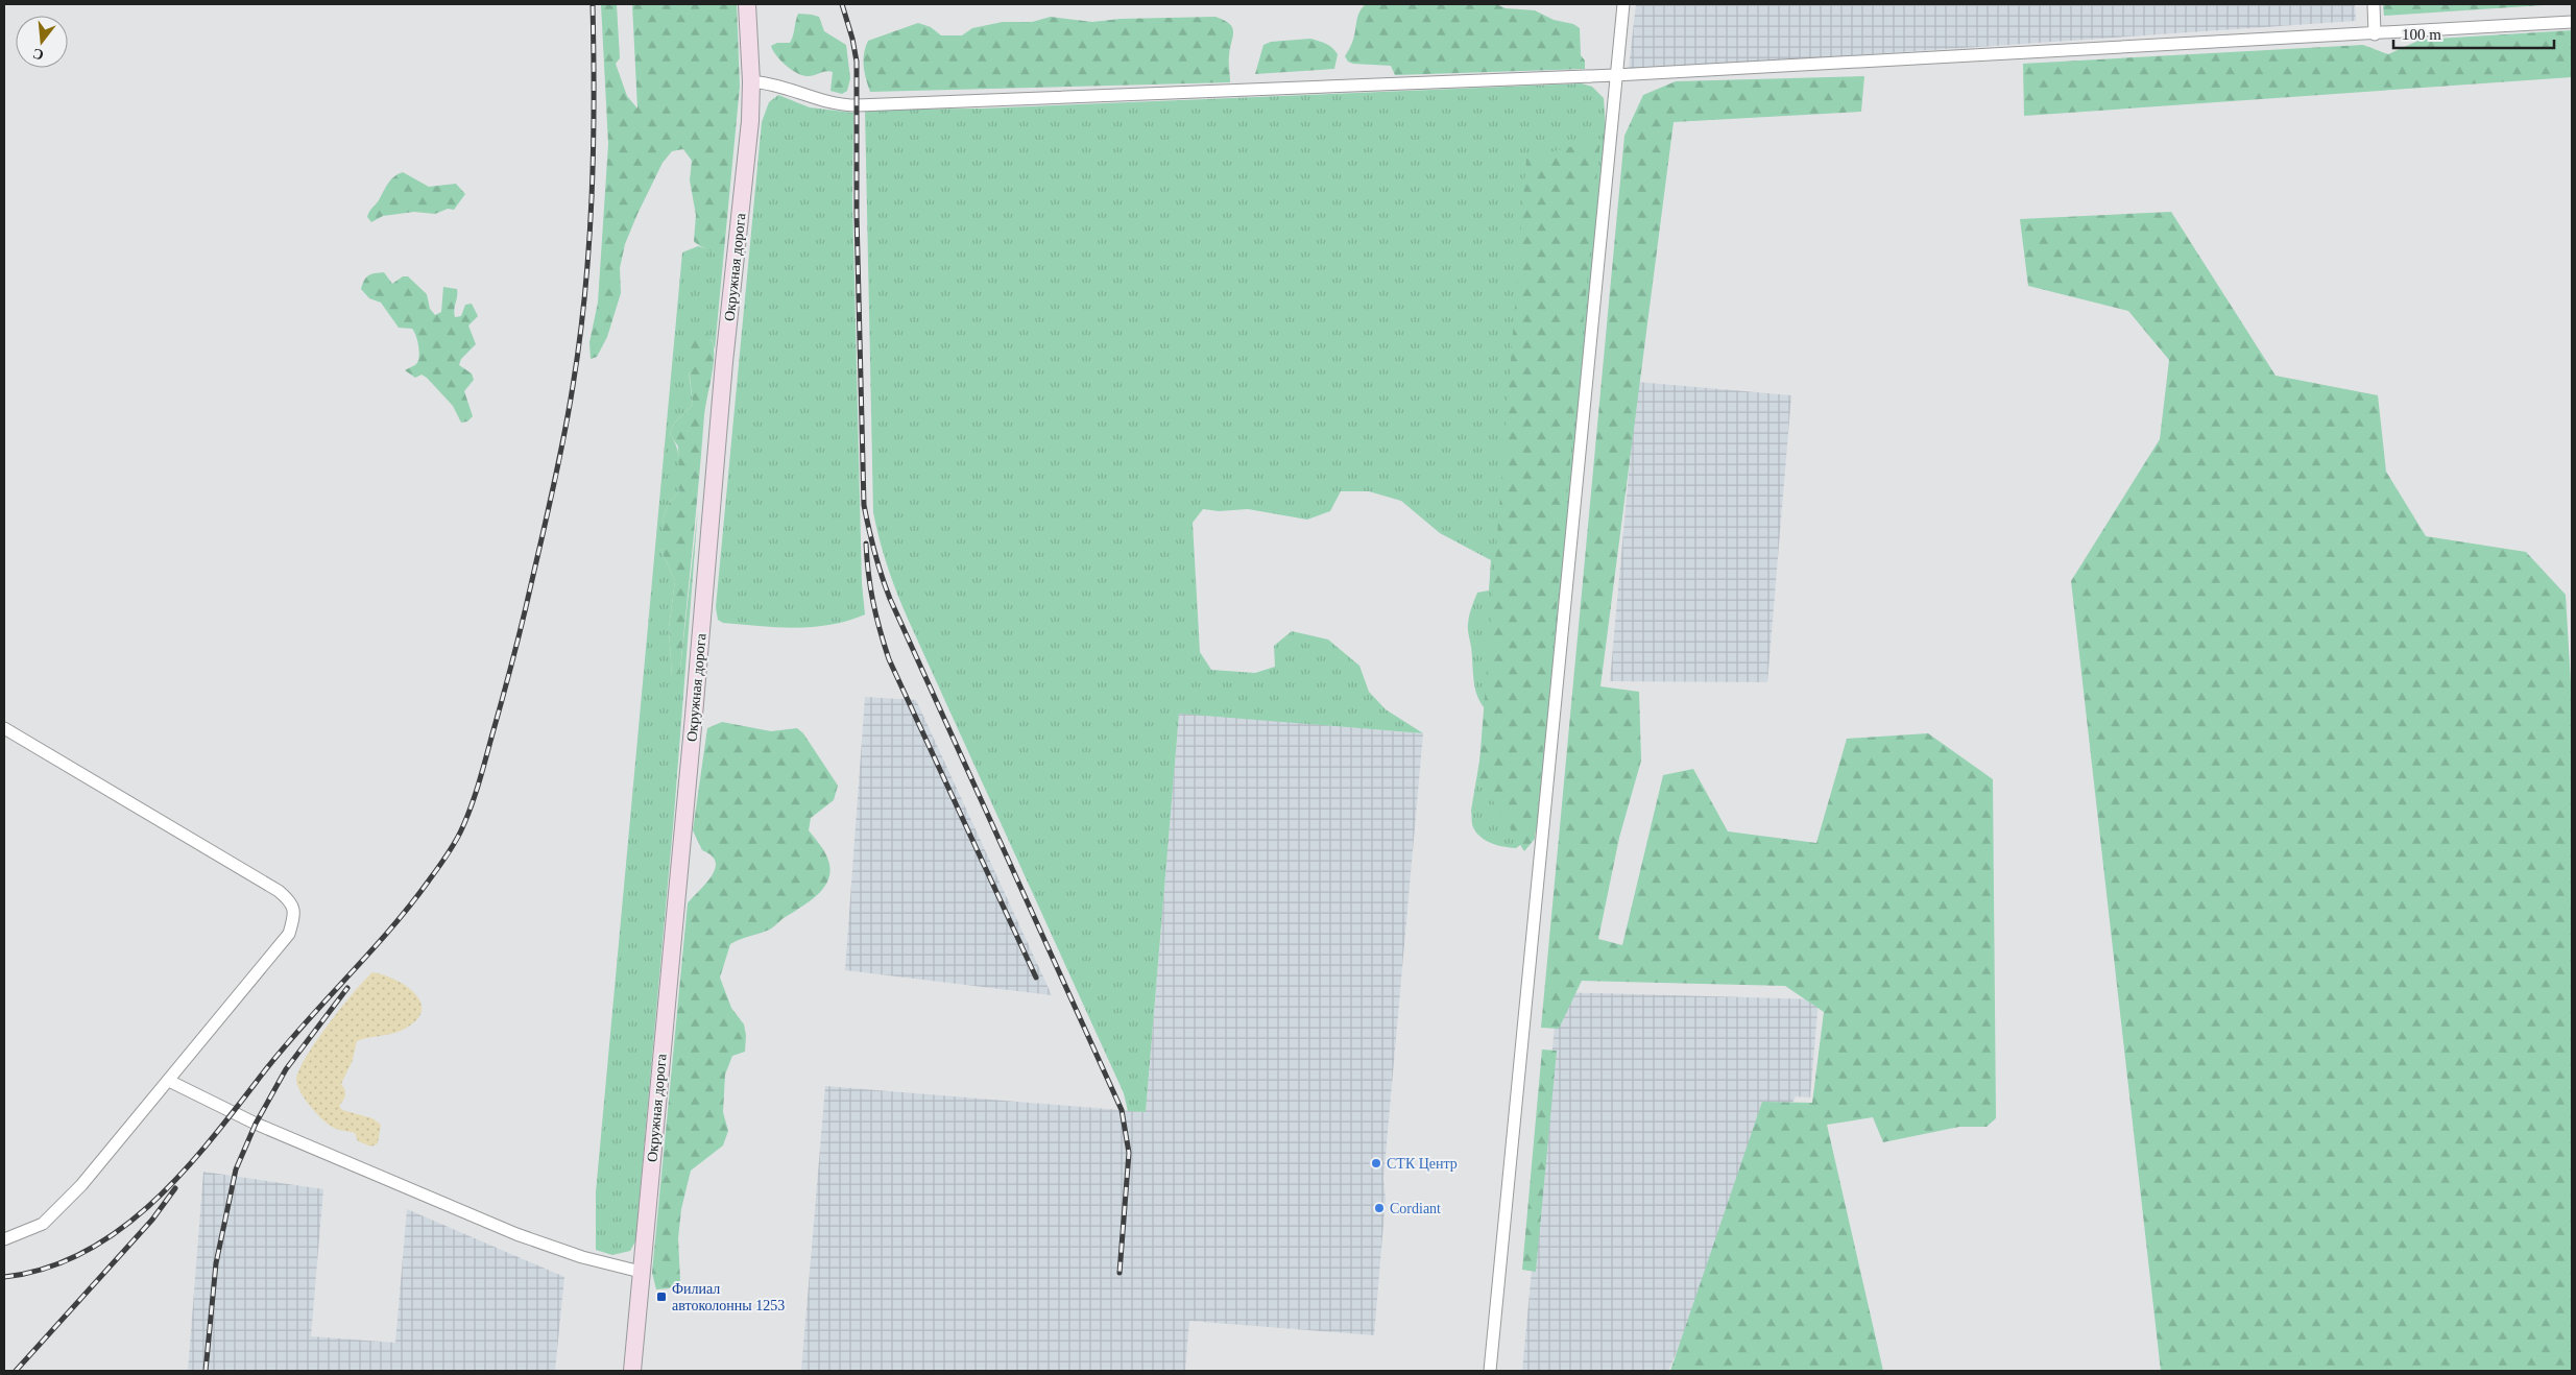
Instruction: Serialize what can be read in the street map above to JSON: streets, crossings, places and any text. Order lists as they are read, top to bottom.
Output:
{
  "streets": {
    "main road": ["Окружная дорога"]
  },
  "places": {
    "other": ["СТК Центр", "Cordiant"],
    "transit": ["Филиал автоколонны 1253"]
  },
  "scale_bar": "100 m",
  "north": "bottom"
}
